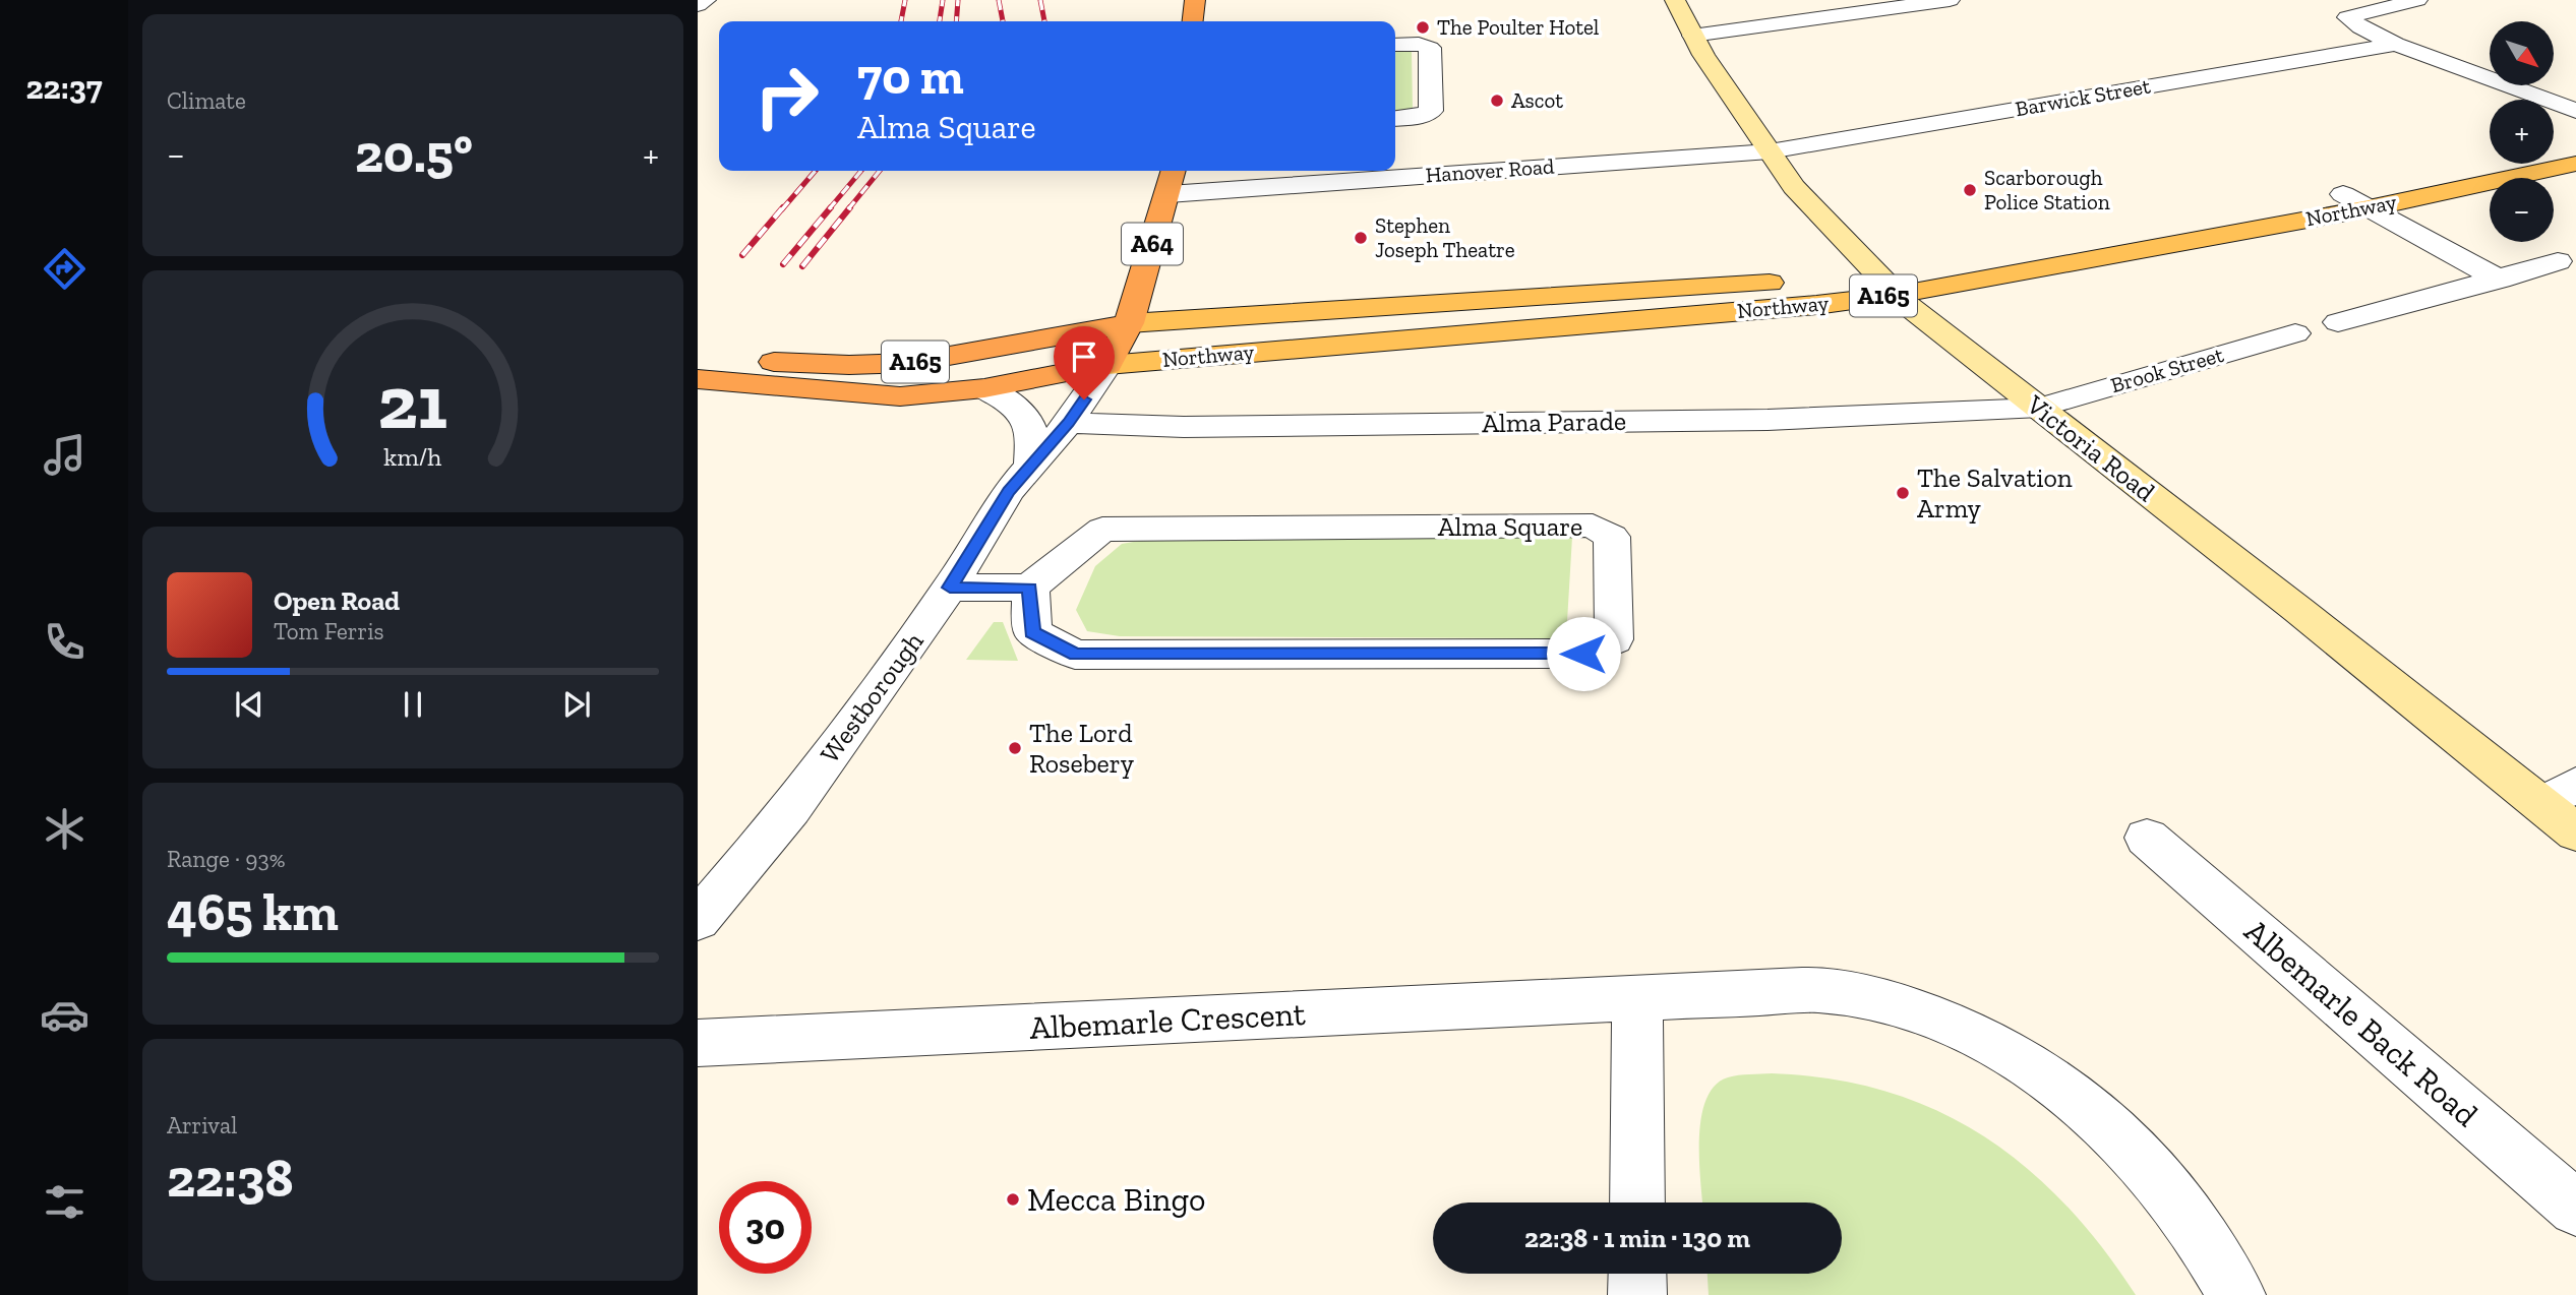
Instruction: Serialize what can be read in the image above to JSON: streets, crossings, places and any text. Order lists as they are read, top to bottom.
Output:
{
  "streets": {
    "highway": ["A64", "A165", "Westborough"],
    "main road": ["Northway", "Victoria Road"],
    "street": [
      "Barwick Street",
      "Hanover Road",
      "Brook Street",
      "Alma Parade",
      "Alma Square",
      "Albemarle Crescent",
      "Albemarle Back Road"
    ]
  },
  "crossings": [
    ["Barwick Street", "Hanover Road"],
    ["Barwick Street", "Victoria Road"],
    ["Hanover Road", "Victoria Road"],
    ["Hanover Road", "Westborough"],
    ["Northway", "A165"],
    ["Northway", "Victoria Road"],
    ["Northway", "Westborough"],
    ["A165", "Westborough"],
    ["Brook Street", "Alma Parade"],
    ["Brook Street", "Victoria Road"],
    ["Alma Parade", "Victoria Road"],
    ["Alma Parade", "Westborough"]
  ],
  "places": [
    "The Poulter Hotel",
    "Ascot",
    "Scarborough Police Station",
    "Stephen Joseph Theatre",
    "The Salvation Army",
    "The Lord Rosebery",
    "Mecca Bingo"
  ],
  "north": "bottom right",
  "page": {
    "tabs": "22:37",
    "tile": [
      "Climate",
      ["Range · 93%", "465 km"],
      ["Arrival", "22:38"]
    ],
    "map_buttons": ["+", "−"],
    "turn": ["70 m", "Alma Square"],
    "heat": ["−", "20.5°", "+"],
    "song": ["Open Road", "Tom Ferris"],
    "limit": "30",
    "trip": "22:38 · 1 min · 130 m",
    "gauge": ["21", "km/h"]
  }
}
